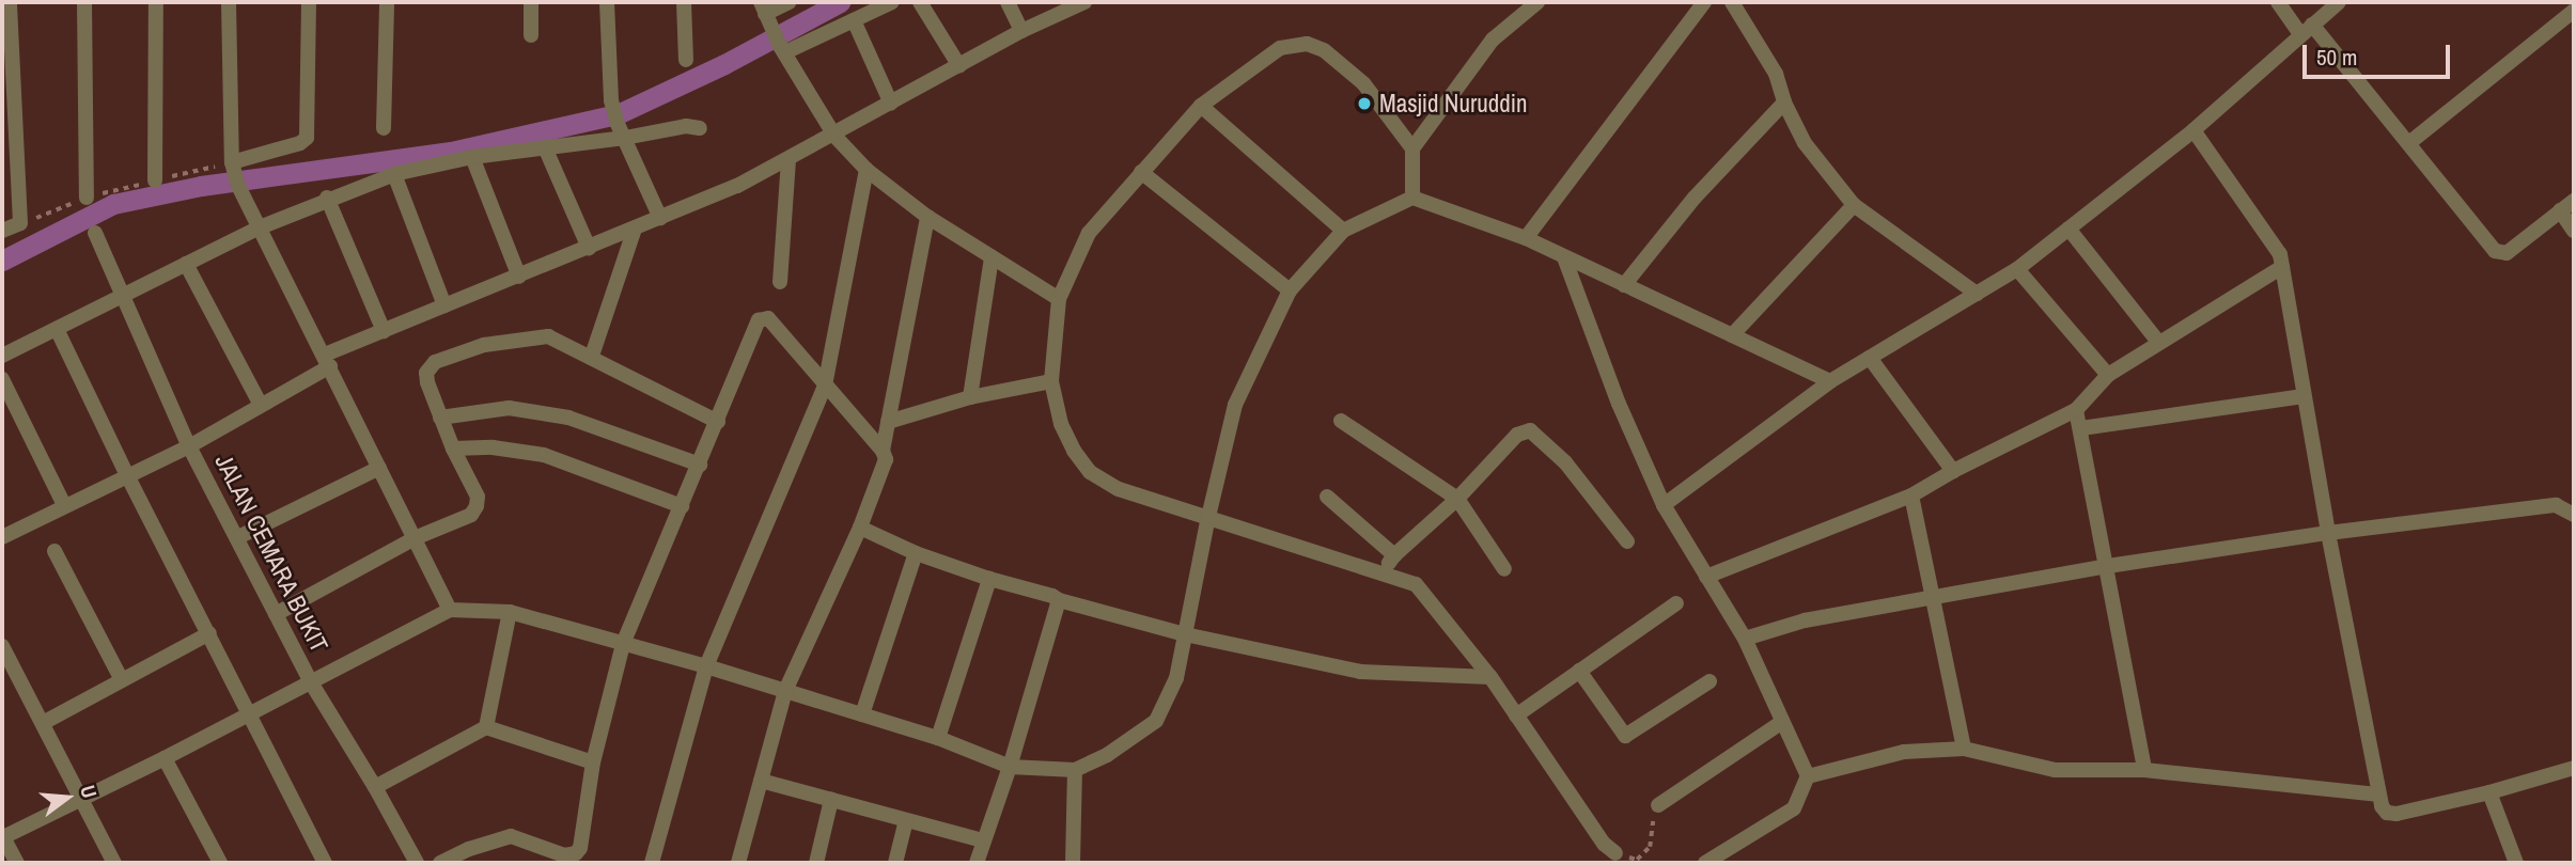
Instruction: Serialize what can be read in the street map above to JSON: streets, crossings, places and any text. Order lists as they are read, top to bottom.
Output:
{
  "streets": {
    "street": ["JALAN CEMARA BUKIT"]
  },
  "places": ["Masjid Nuruddin"],
  "scale_bar": "50 m",
  "north": "right"
}
